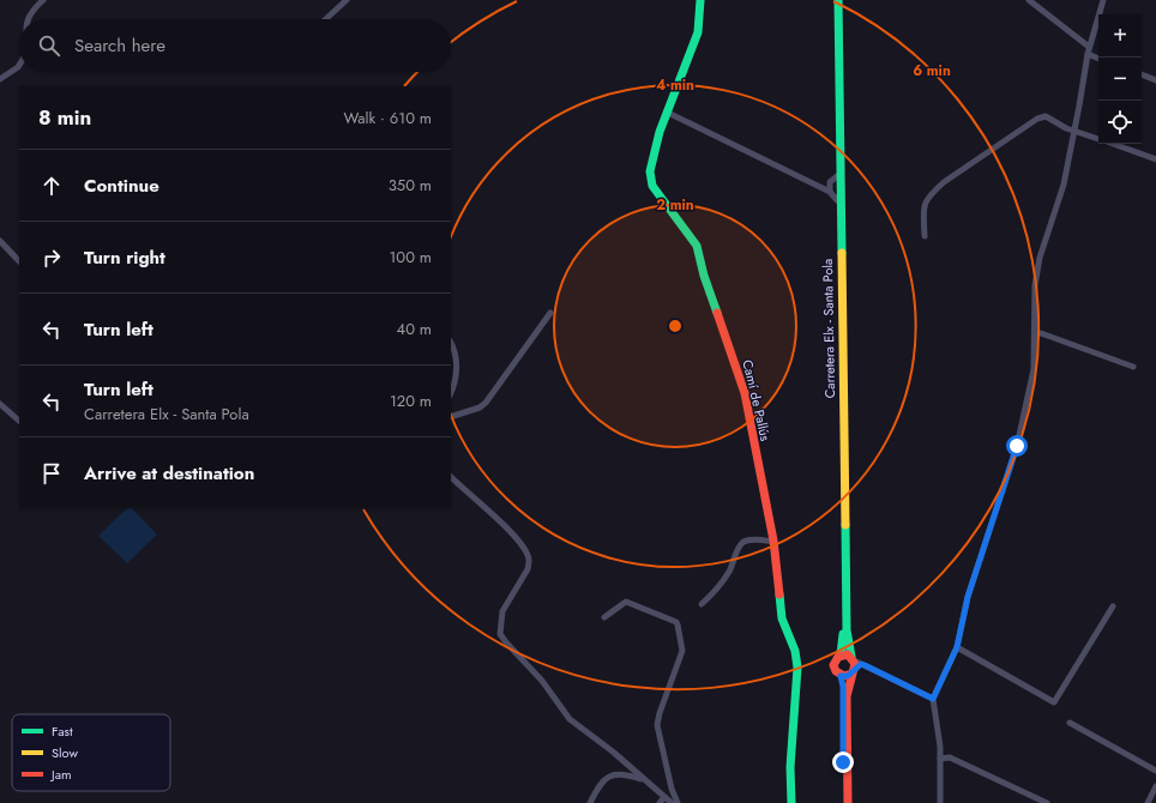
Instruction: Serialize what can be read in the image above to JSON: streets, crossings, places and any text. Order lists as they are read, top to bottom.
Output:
{
  "streets": {
    "main road": ["Carretera Elx - Santa Pola", "Camí de Pallús"]
  },
  "legend": ["Fast", "Slow", "Jam"],
  "page": {
    "map_buttons": ["+", "−"],
    "search": "Search here",
    "heading": ["8 min", "Walk · 610 m"],
    "list": [
      ["Continue", "350 m"],
      ["Turn right", "100 m"],
      ["Turn left", "40 m"],
      ["Turn left", "Carretera Elx - Santa Pola", "120 m"],
      "Arrive at destination"
    ]
  },
  "rings": ["6 min", "4 min", "2 min"]
}
